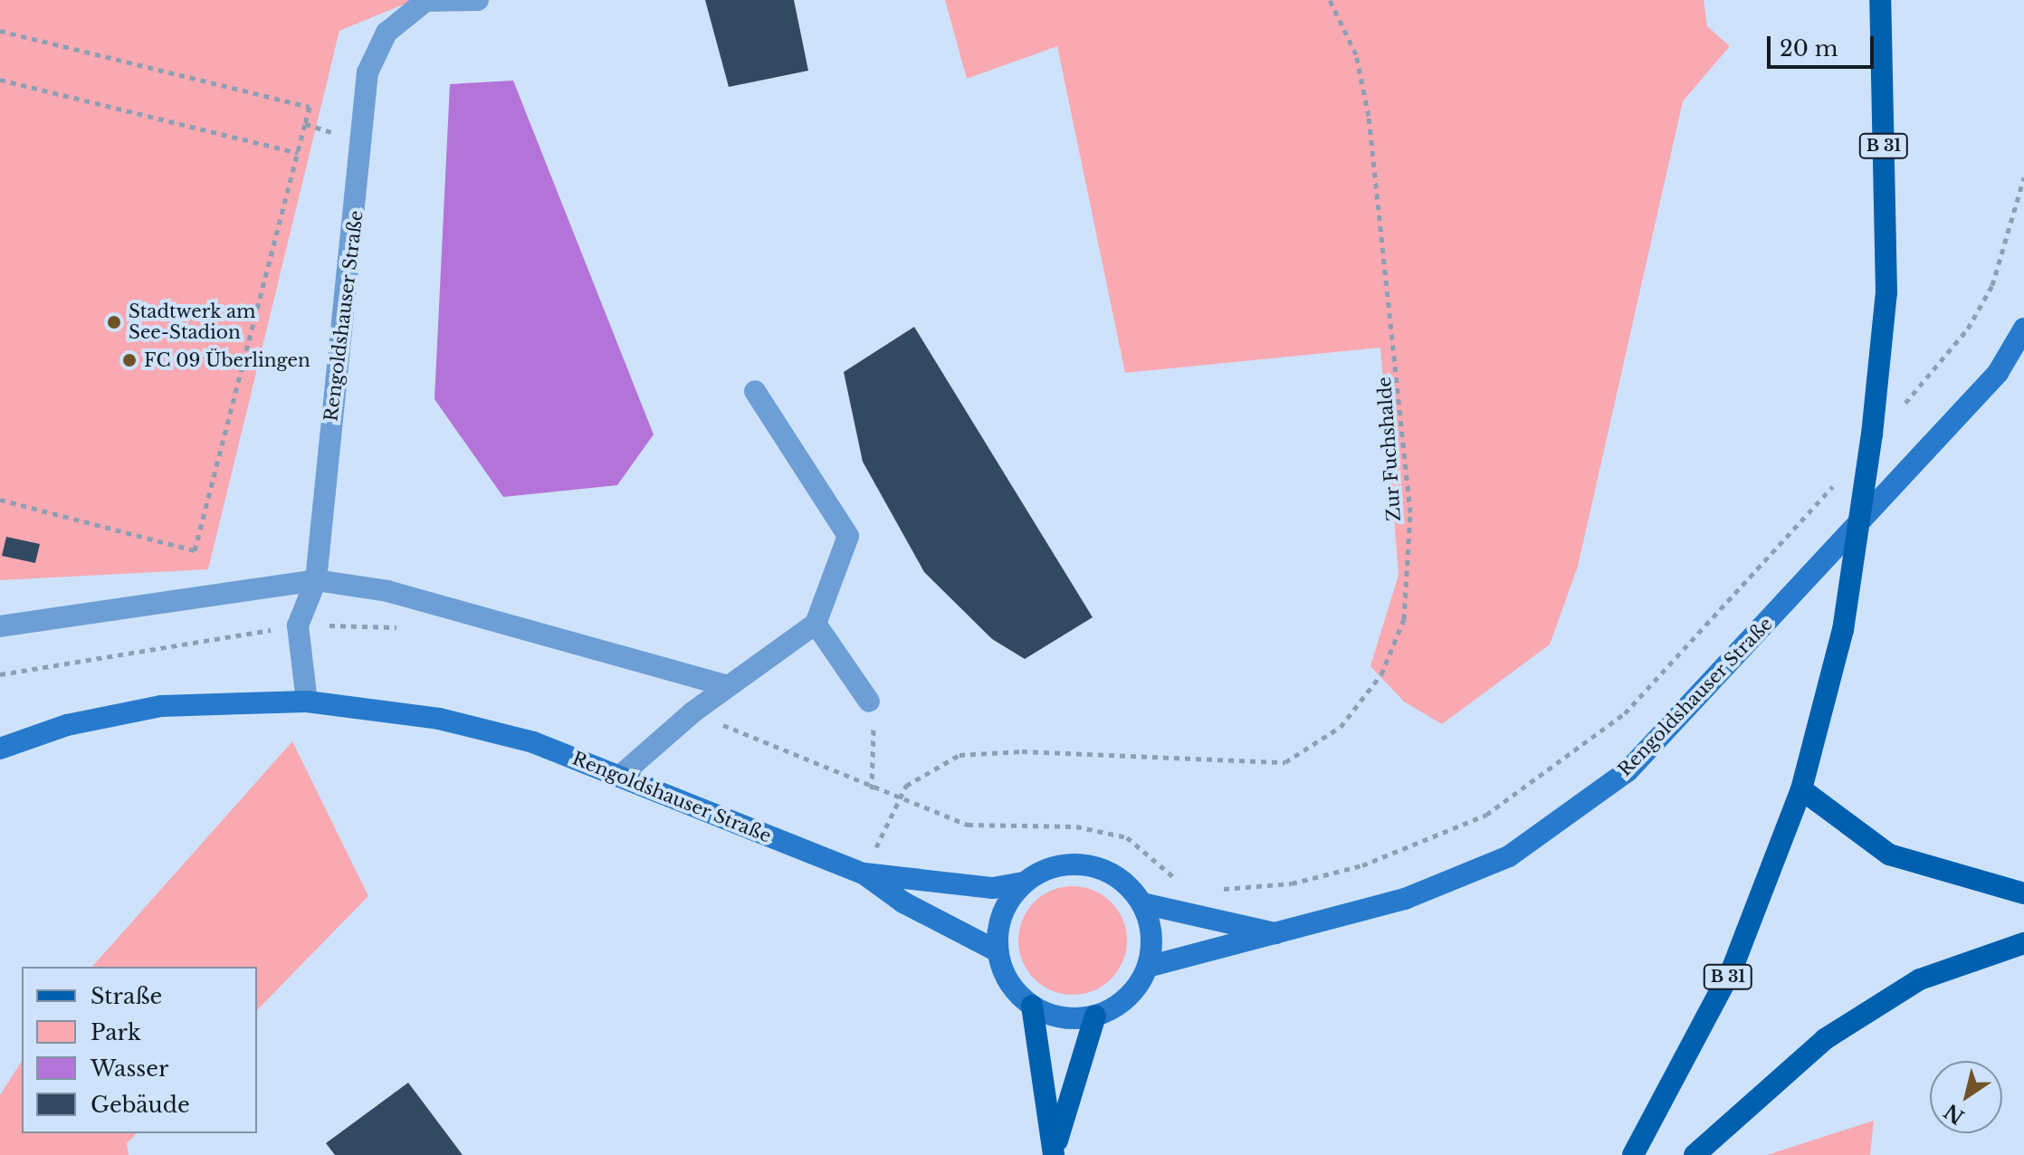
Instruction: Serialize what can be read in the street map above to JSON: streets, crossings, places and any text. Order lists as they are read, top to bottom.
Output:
{
  "streets": {
    "main road": ["B 31"],
    "street": ["Rengoldshauser Straße"],
    "path": ["Zur Fuchshalde"]
  },
  "crossings": [
    ["Rengoldshauser Straße", "Zur Fuchshalde"]
  ],
  "places": ["Stadtwerk am See-Stadion", "FC 09 Überlingen"],
  "legend": [
    "Straße",
    "Park",
    "Wasser",
    "Gebäude"
  ],
  "scale_bar": "20 m",
  "north": "bottom left"
}
